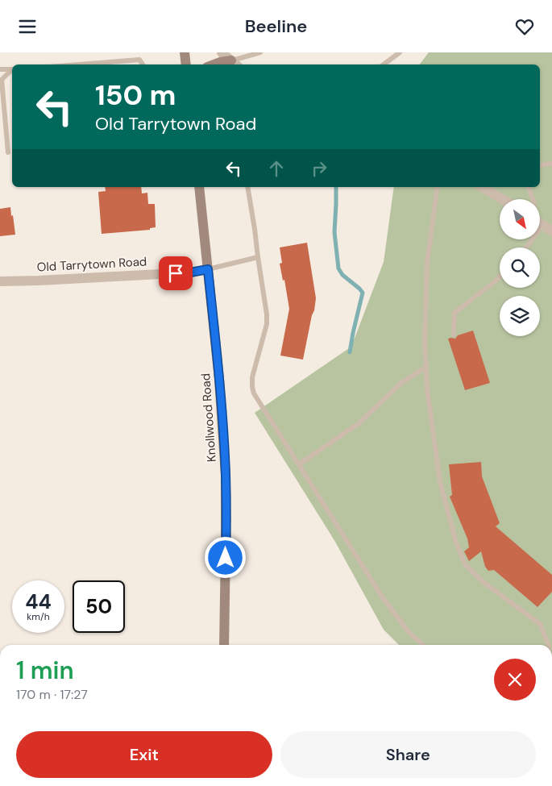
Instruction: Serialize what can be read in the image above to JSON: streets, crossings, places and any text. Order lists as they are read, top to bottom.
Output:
{
  "streets": {
    "main road": ["Knollwood Road"],
    "street": ["Old Tarrytown Road"]
  },
  "crossings": [
    ["Old Tarrytown Road", "Knollwood Road"]
  ],
  "north": "bottom right",
  "page": {
    "header": "Beeline",
    "turn": ["150 m", "Old Tarrytown Road"],
    "speed": "44 km/h",
    "limit": "50",
    "heading": ["1 min", "170 m · 17:27"],
    "buttons": ["Exit", "Share"]
  }
}
